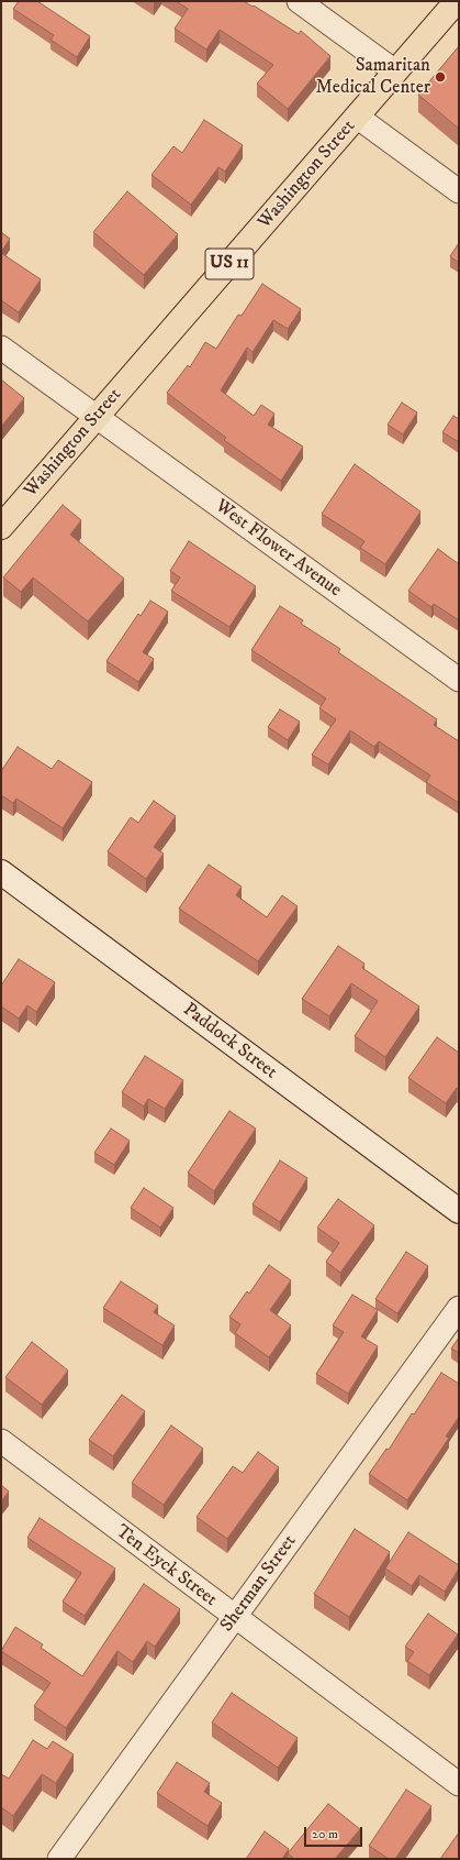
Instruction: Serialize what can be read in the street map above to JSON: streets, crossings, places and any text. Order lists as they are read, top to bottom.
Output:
{
  "streets": {
    "main road": ["Washington Street", "US 11", "Paddock Street"],
    "street": ["West Flower Avenue", "Ten Eyck Street", "Sherman Street"]
  },
  "crossings": [
    ["Washington Street", "West Flower Avenue"],
    ["Ten Eyck Street", "Sherman Street"]
  ],
  "places": ["Samaritan Medical Center"],
  "scale_bar": "20 m"
}
